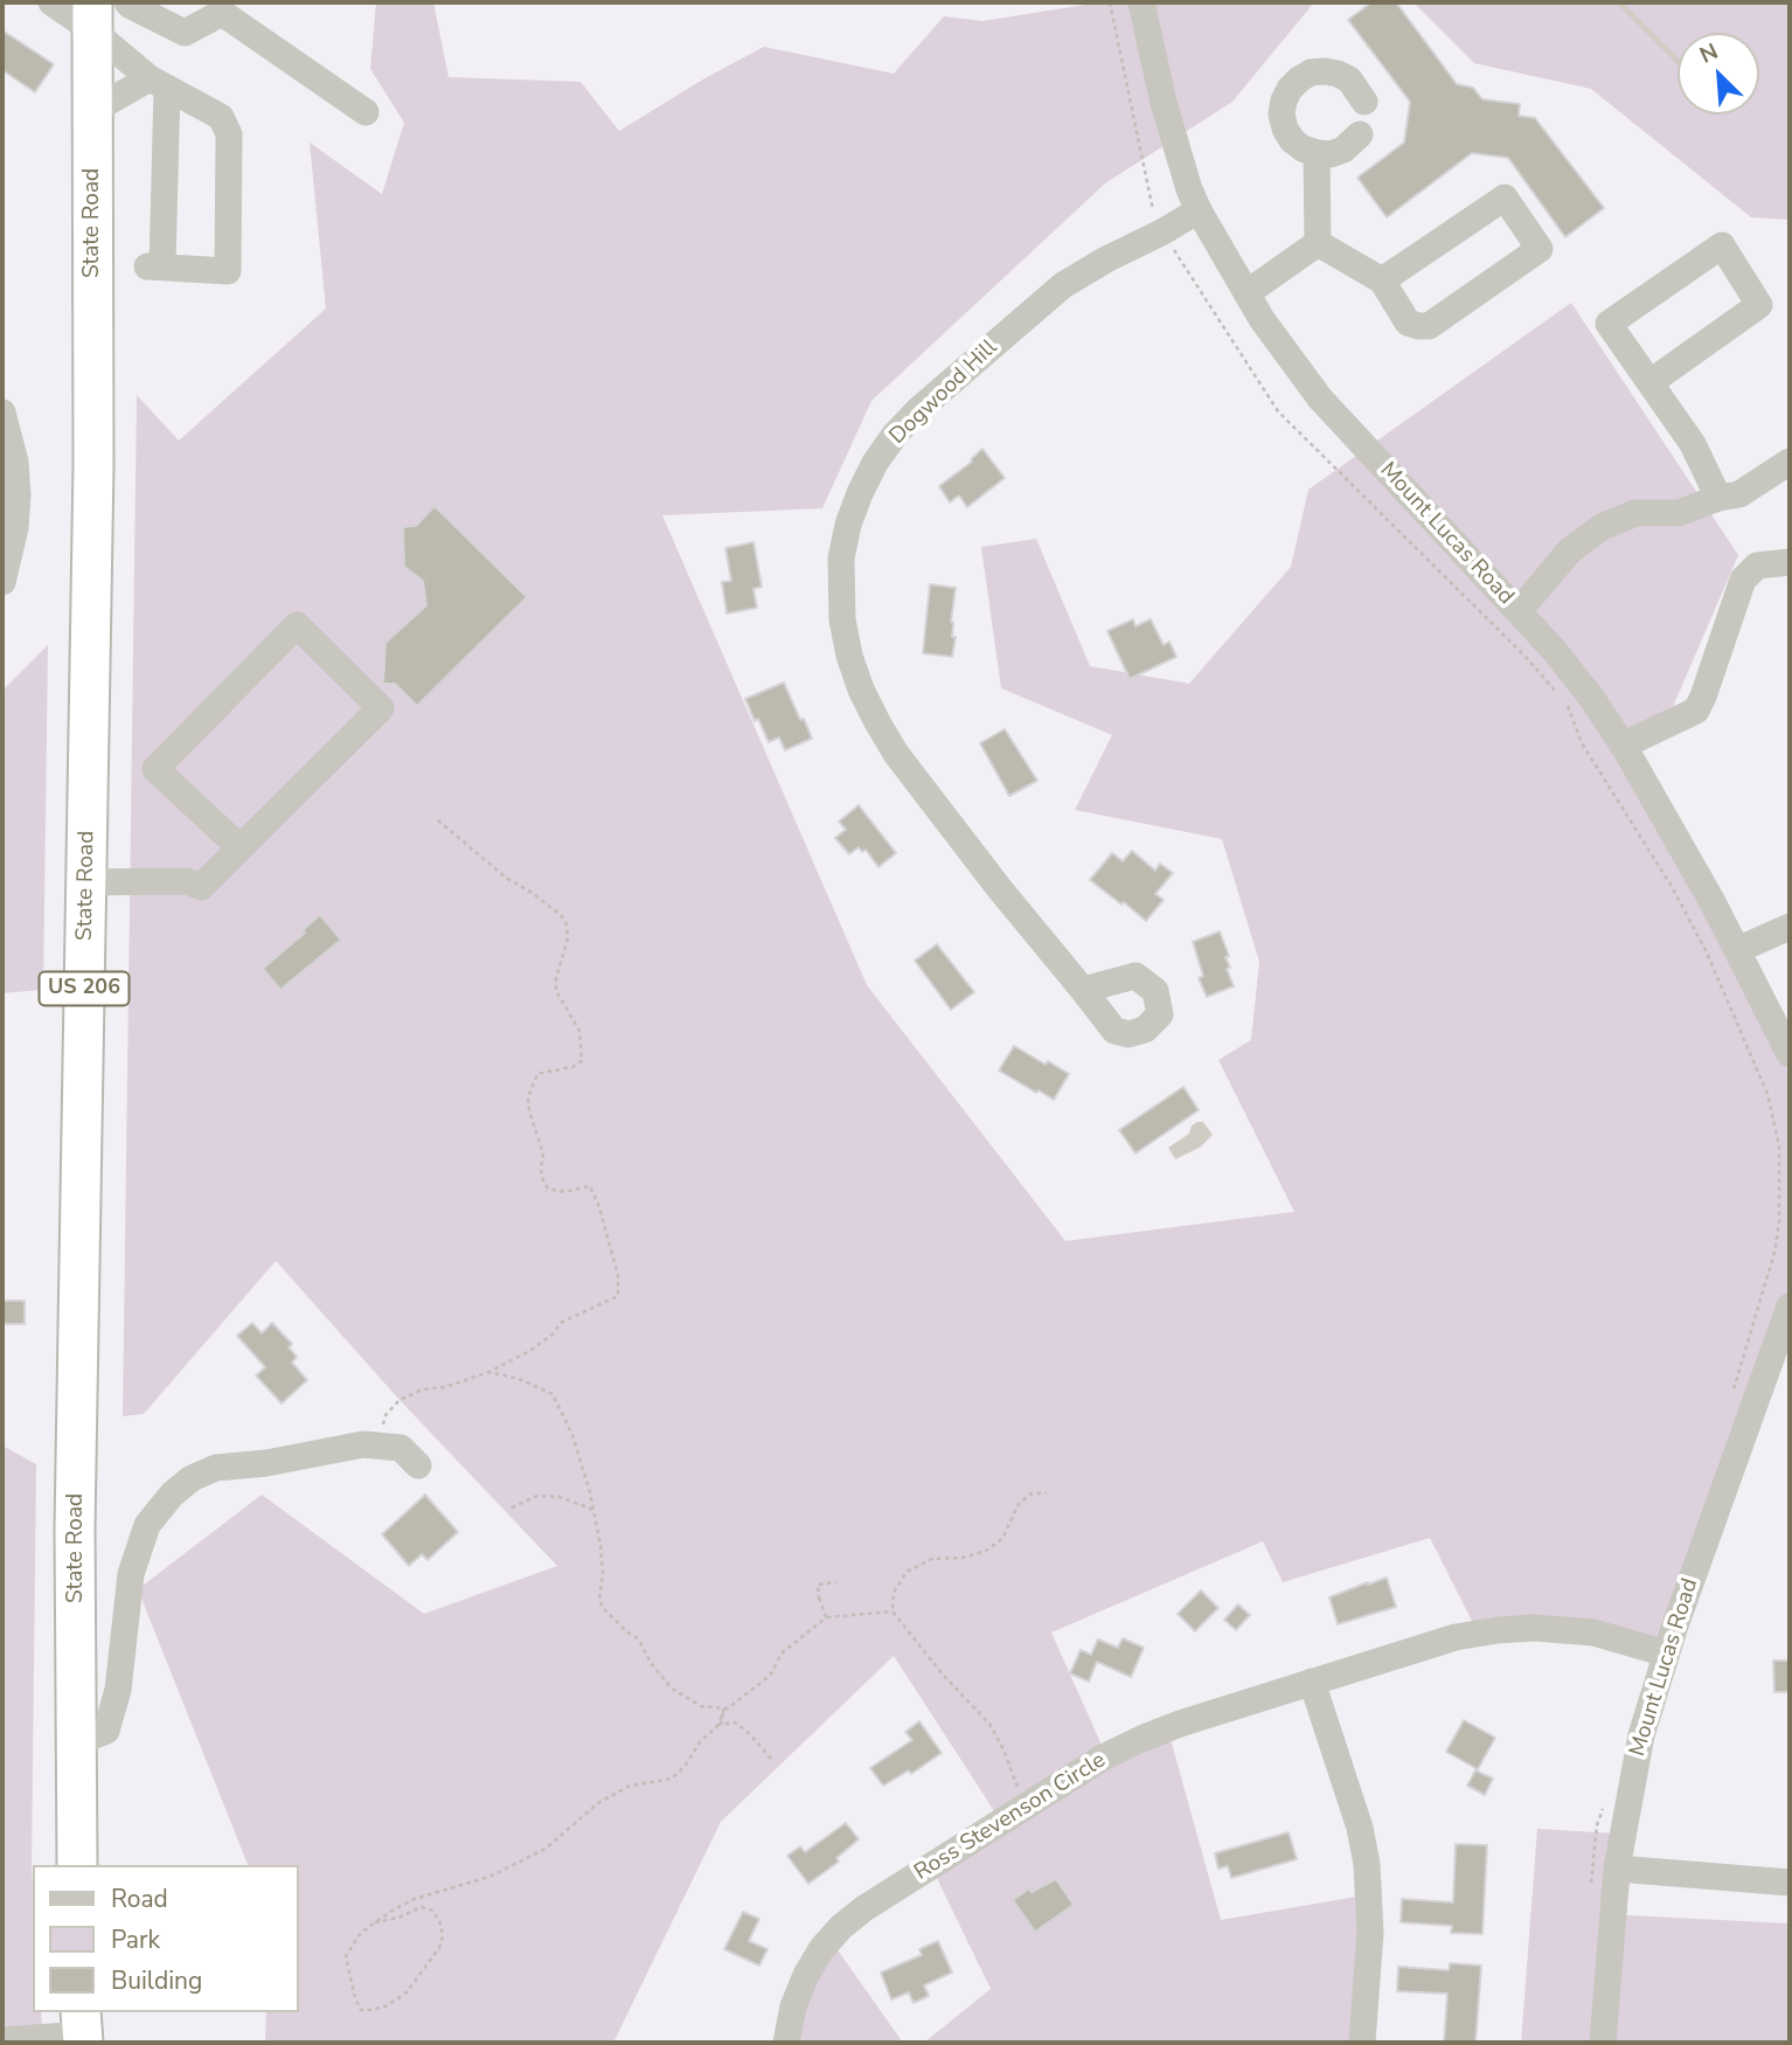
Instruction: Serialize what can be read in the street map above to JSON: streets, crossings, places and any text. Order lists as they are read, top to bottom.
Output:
{
  "streets": {
    "highway": ["State Road", "US 206"],
    "street": ["Dogwood Hill", "Mount Lucas Road", "Ross Stevenson Circle"]
  },
  "crossings": [
    ["Dogwood Hill", "Mount Lucas Road"],
    ["Mount Lucas Road", "Ross Stevenson Circle"]
  ],
  "legend": ["Road", "Park", "Building"],
  "north": "top left"
}
